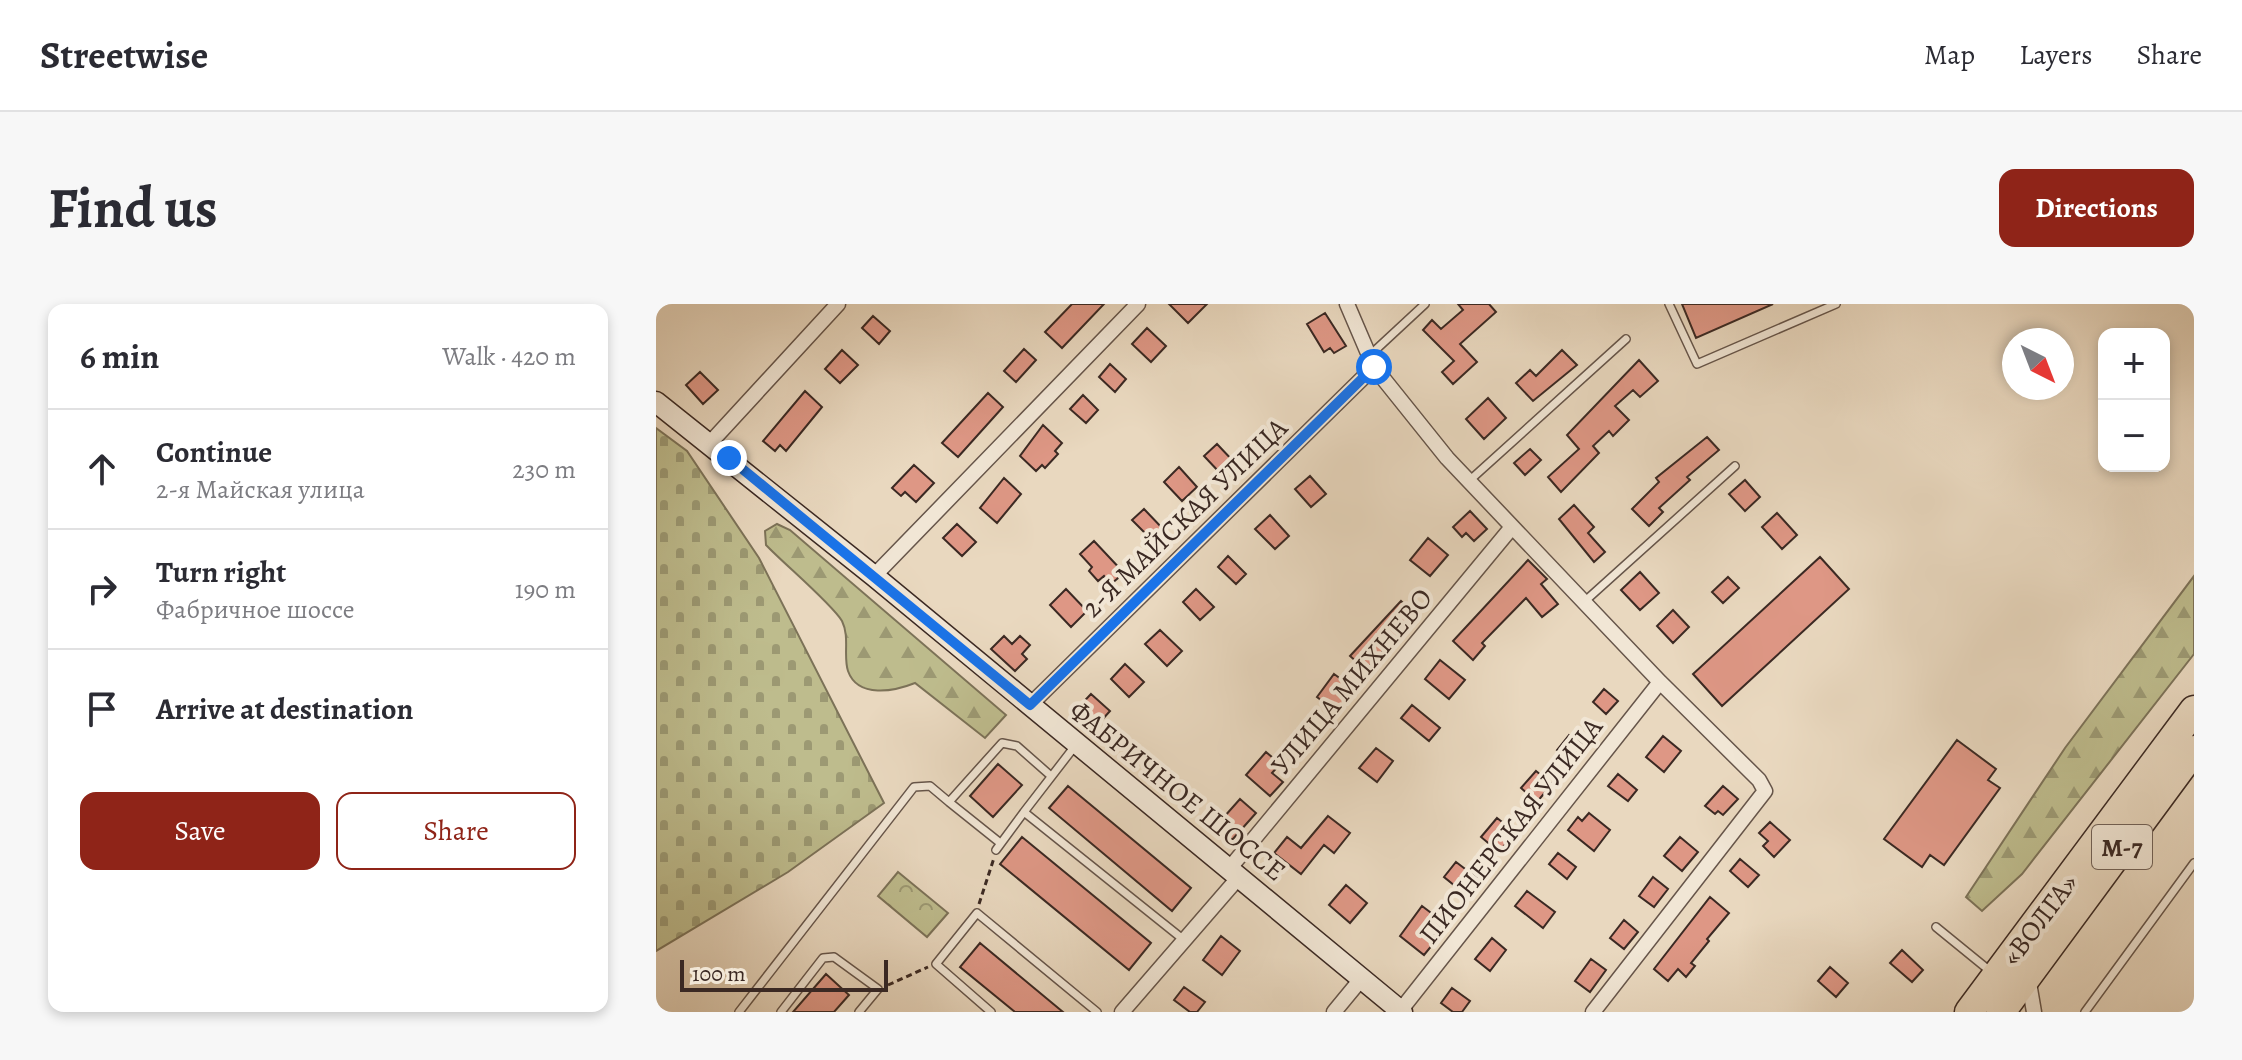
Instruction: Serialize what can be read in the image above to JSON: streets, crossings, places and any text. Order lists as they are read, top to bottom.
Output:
{
  "streets": {
    "highway": ["М-7", "«ВОЛГА»"],
    "main road": ["ФАБРИЧНОЕ ШОССЕ"],
    "street": ["2-Я МАЙСКАЯ УЛИЦА", "УЛИЦА МИХНЕВО", "ПИОНЕРСКАЯ УЛИЦА"]
  },
  "crossings": [
    ["2-Я МАЙСКАЯ УЛИЦА", "ФАБРИЧНОЕ ШОССЕ"],
    ["УЛИЦА МИХНЕВО", "ФАБРИЧНОЕ ШОССЕ"],
    ["ФАБРИЧНОЕ ШОССЕ", "ПИОНЕРСКАЯ УЛИЦА"]
  ],
  "scale_bar": "100 m",
  "north": "bottom right",
  "page": {
    "header": "Streetwise",
    "nav": ["Map", "Layers", "Share"],
    "buttons": [
      "Directions",
      ["Save", "Share"]
    ],
    "title": "Find us",
    "heading": ["6 min", "Walk · 420 m"],
    "map_buttons": ["+", "−"],
    "list": [
      ["Continue", "2-я Майская улица", "230 m"],
      ["Turn right", "Фабричное шоссе", "190 m"],
      "Arrive at destination"
    ],
    "scale": "100 m"
  }
}
